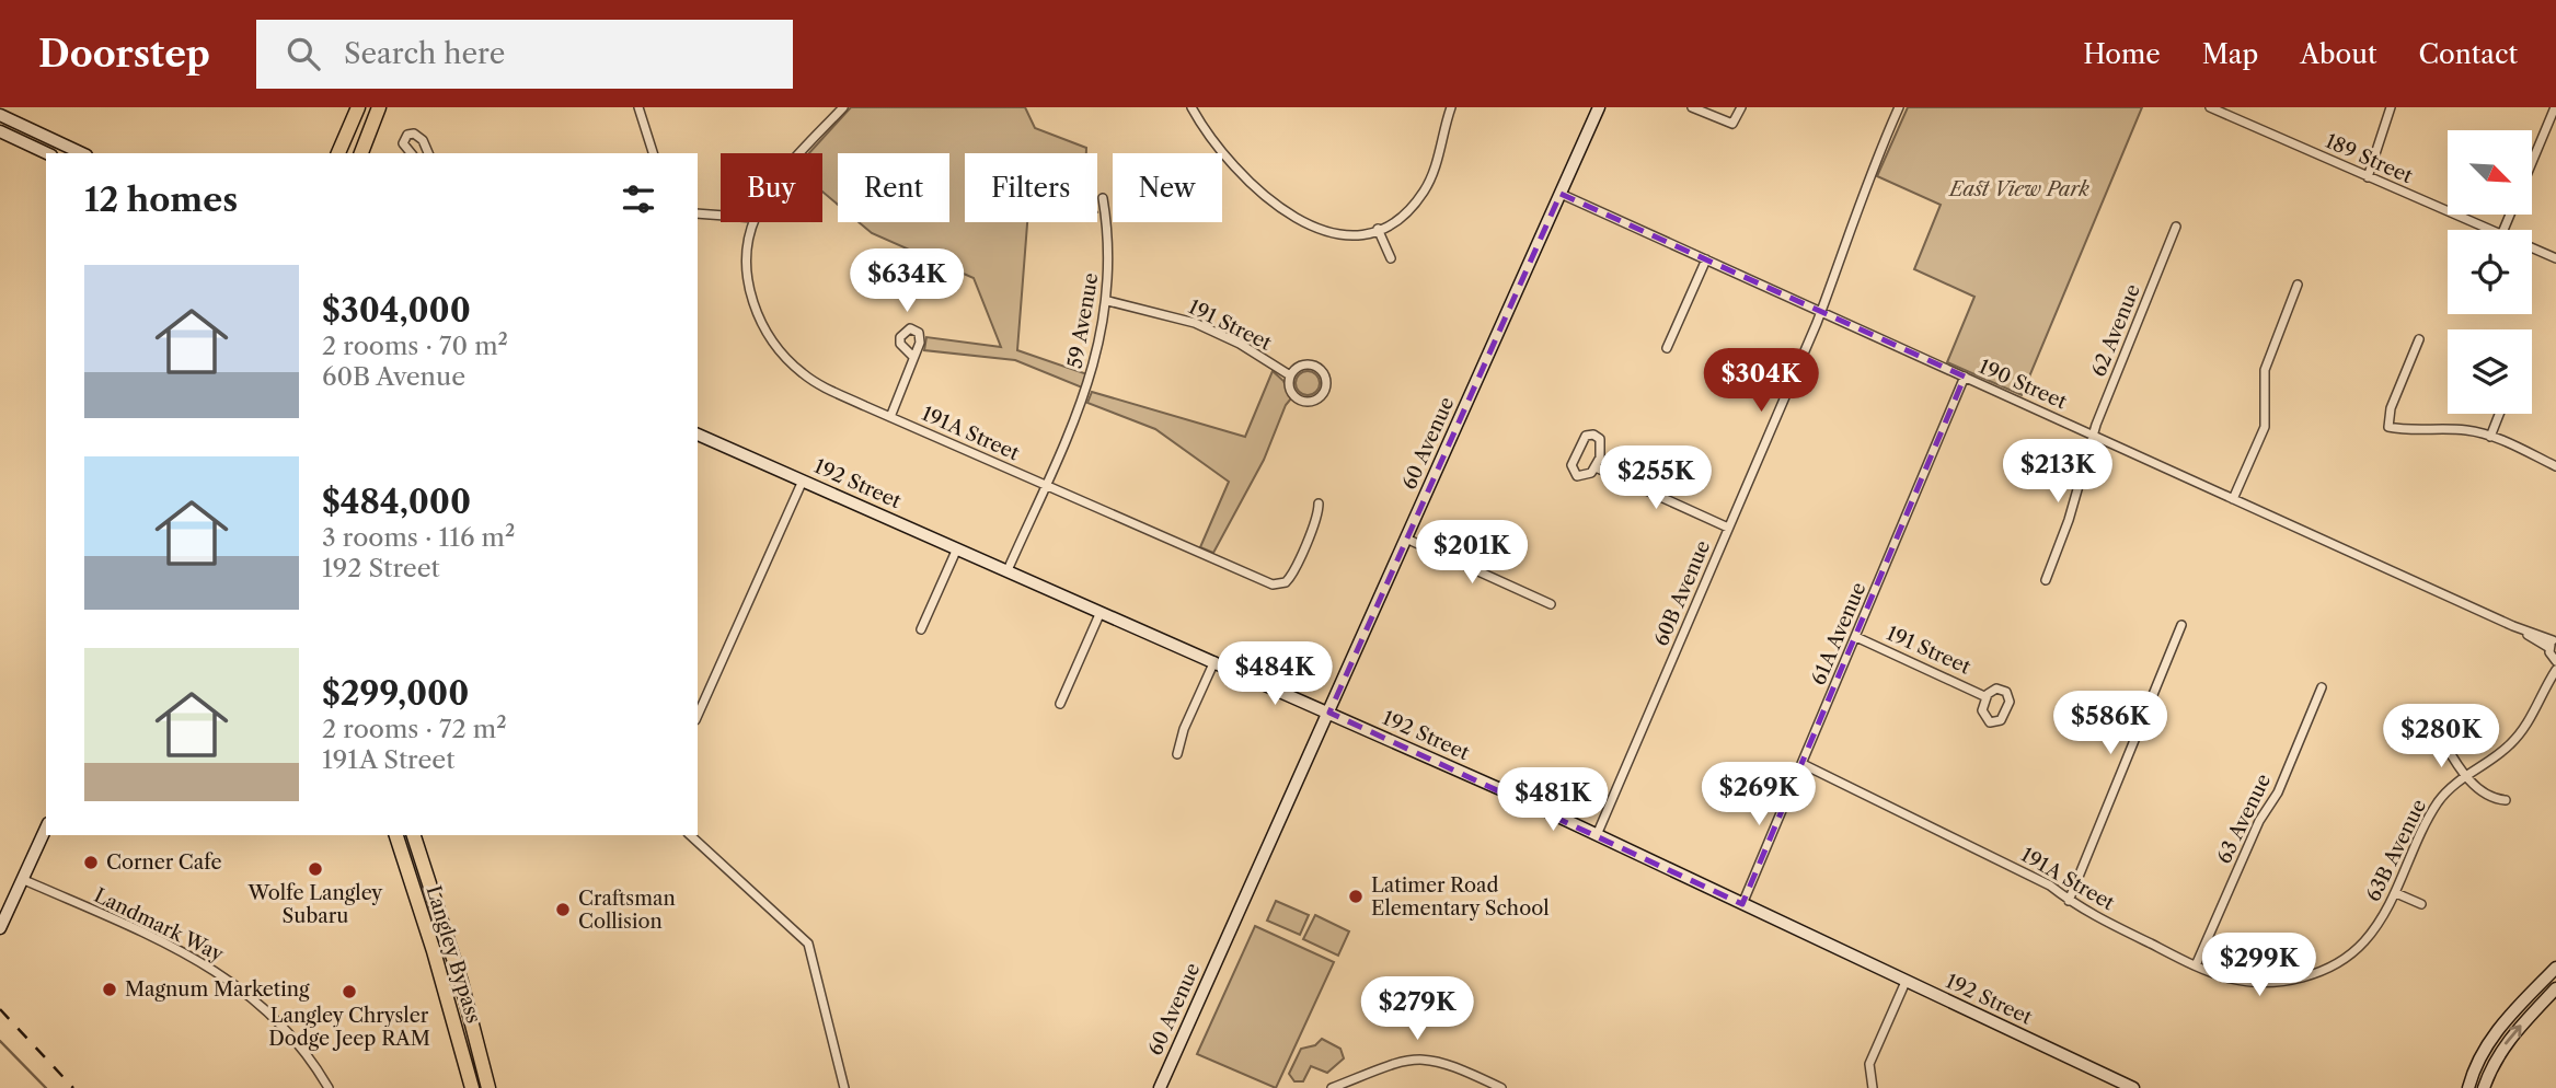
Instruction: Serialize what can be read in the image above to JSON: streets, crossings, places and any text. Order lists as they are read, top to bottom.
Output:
{
  "streets": {
    "highway": ["Langley Bypass"],
    "main road": ["60 Avenue", "192 Street"],
    "street": [
      "189 Street",
      "59 Avenue",
      "191 Street",
      "62 Avenue",
      "190 Street",
      "191A Street",
      "60B Avenue",
      "61A Avenue",
      "63 Avenue",
      "63B Avenue",
      "Landmark Way"
    ]
  },
  "crossings": [
    ["59 Avenue", "191 Street"],
    ["59 Avenue", "191A Street"],
    ["59 Avenue", "192 Street"],
    ["191 Street", "61A Avenue"],
    ["62 Avenue", "190 Street"],
    ["190 Street", "60 Avenue"],
    ["190 Street", "60B Avenue"],
    ["190 Street", "61A Avenue"],
    ["191A Street", "61A Avenue"],
    ["191A Street", "63 Avenue"],
    ["191A Street", "63B Avenue"],
    ["60 Avenue", "192 Street"],
    ["192 Street", "60B Avenue"],
    ["192 Street", "61A Avenue"]
  ],
  "parks": ["East View Park"],
  "places": [
    "Corner Cafe",
    "Wolfe Langley Subaru",
    "Latimer Road Elementary School",
    "Craftsman Collision",
    "Magnum Marketing",
    "Langley Chrysler Dodge Jeep RAM"
  ],
  "north": "bottom right",
  "page": {
    "header": "Doorstep",
    "search": "Search here",
    "nav": [
      "Home",
      "Map",
      "About",
      "Contact"
    ],
    "chip": [
      "Buy",
      "Rent",
      "Filters",
      "New"
    ],
    "heading": "12 homes",
    "list": [
      {
        "name": "$304,000",
        "note": "2 rooms · 70 m² · 60B Avenue"
      },
      {
        "name": "$484,000",
        "note": "3 rooms · 116 m² · 192 Street"
      },
      {
        "name": "$299,000",
        "note": "2 rooms · 72 m² · 191A Street"
      }
    ],
    "price": [
      "$634K",
      "$304K",
      "$213K",
      "$255K",
      "$201K",
      "$484K",
      "$586K",
      "$280K",
      "$269K",
      "$481K",
      "$299K",
      "$279K"
    ]
  }
}
